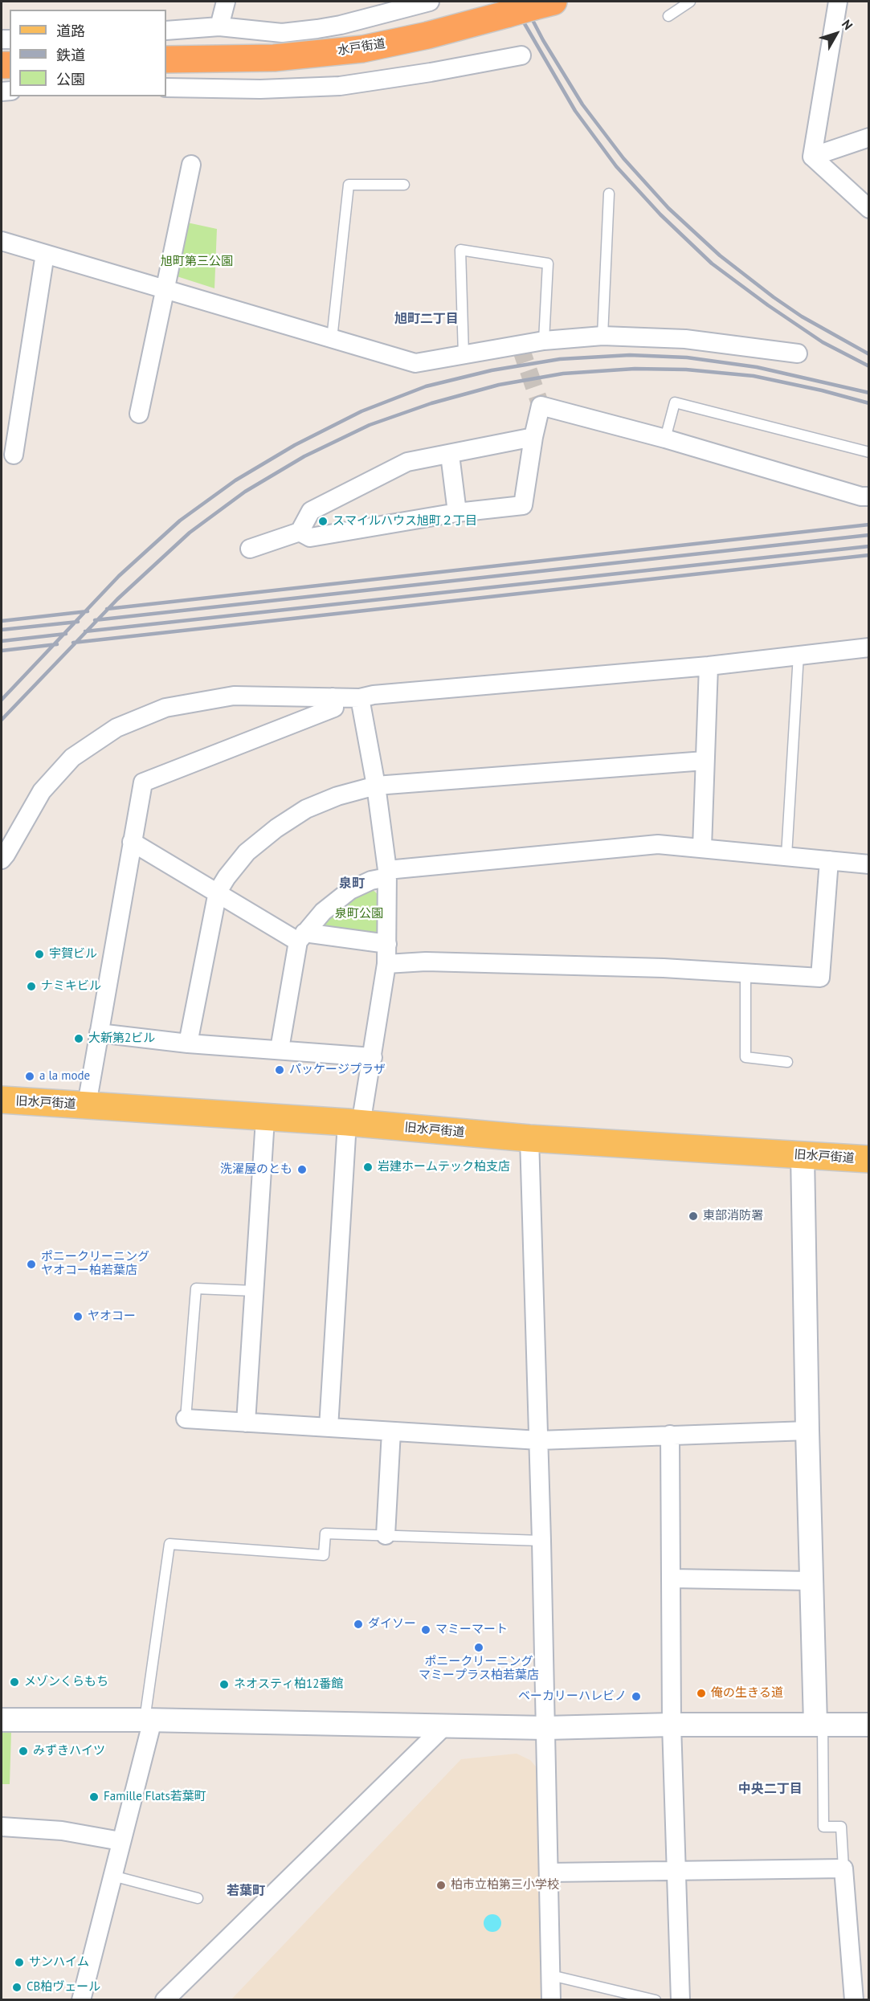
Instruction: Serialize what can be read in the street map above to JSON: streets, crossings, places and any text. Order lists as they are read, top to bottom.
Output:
{
  "streets": {
    "highway": ["水戸街道"],
    "main road": ["旧水戸街道"]
  },
  "districts": [
    "旭町二丁目",
    "泉町",
    "中央二丁目",
    "若葉町"
  ],
  "parks": ["旭町第三公園", "泉町公園"],
  "places": [
    "スマイルハウス旭町２丁目",
    "宇賀ビル",
    "ナミキビル",
    "大新第2ビル",
    "パッケージプラザ",
    "a la mode",
    "岩建ホームテック柏支店",
    "洗濯屋のとも",
    "東部消防署",
    "ポニークリーニング ヤオコー柏若葉店",
    "ヤオコー",
    "ダイソー",
    "マミーマート",
    "ポニークリーニング マミープラス柏若葉店",
    "メゾンくらもち",
    "ネオスティ柏12番館",
    "俺の生きる道",
    "ベーカリーハレビノ",
    "みずきハイツ",
    "Famille Flats若葉町",
    "柏市立柏第三小学校",
    "サンハイム",
    "CB柏ヴェール"
  ],
  "legend": ["道路", "鉄道", "公園"],
  "north": "top right"
}
